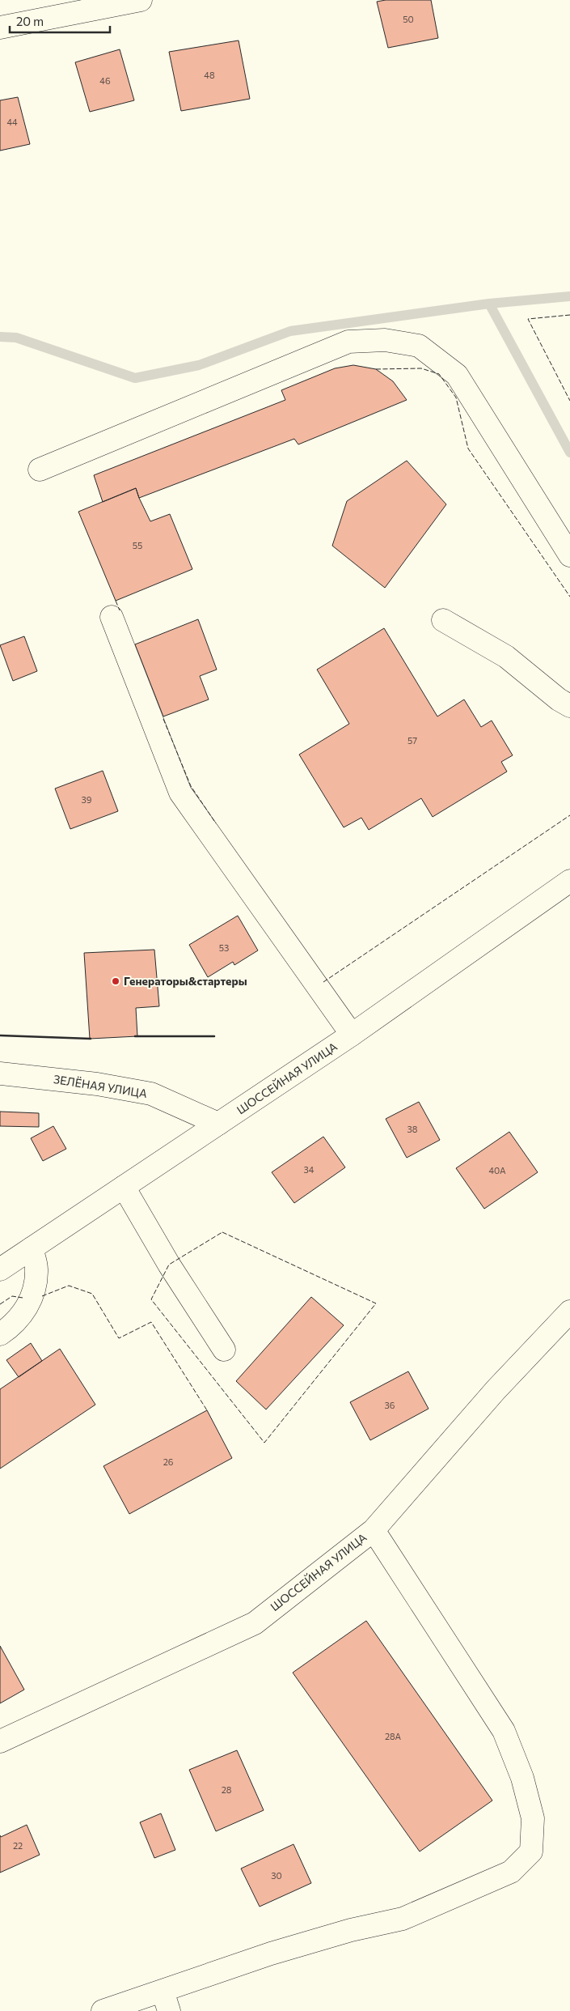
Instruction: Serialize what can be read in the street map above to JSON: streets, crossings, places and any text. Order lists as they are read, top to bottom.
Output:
{
  "streets": {
    "street": ["ШОССЕЙНАЯ УЛИЦА", "ЗЕЛЁНАЯ УЛИЦА"]
  },
  "crossings": [
    ["ШОССЕЙНАЯ УЛИЦА", "ЗЕЛЁНАЯ УЛИЦА"]
  ],
  "places": ["Генераторы&стартеры"],
  "house_numbers": [
    "50",
    "48",
    "46",
    "44",
    "55",
    "57",
    "39",
    "53",
    "38",
    "34",
    "40А",
    "36",
    "26",
    "28А",
    "28",
    "22",
    "30"
  ],
  "scale_bar": "20 m"
}
